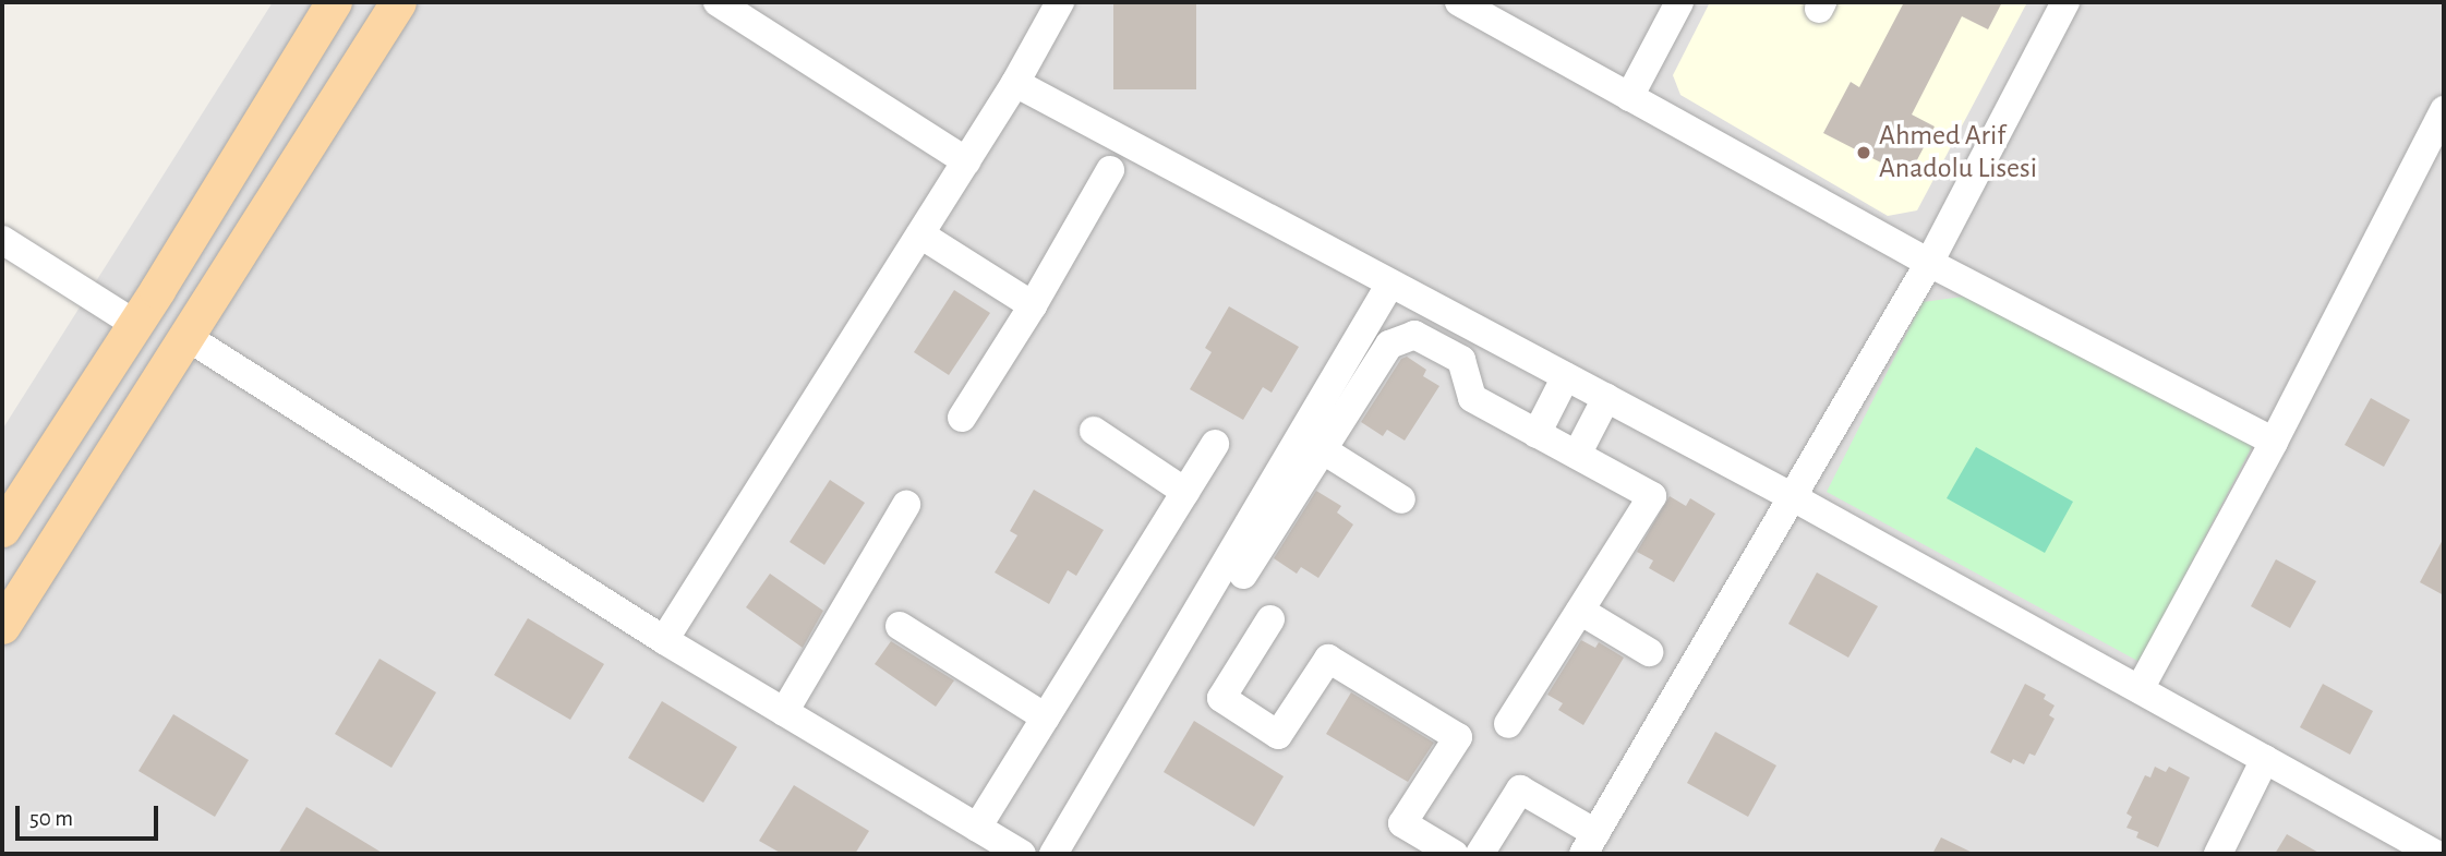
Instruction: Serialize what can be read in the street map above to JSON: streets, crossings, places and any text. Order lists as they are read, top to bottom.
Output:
{
  "places": ["Ahmed Arif Anadolu Lisesi"],
  "scale_bar": "50 m"
}
